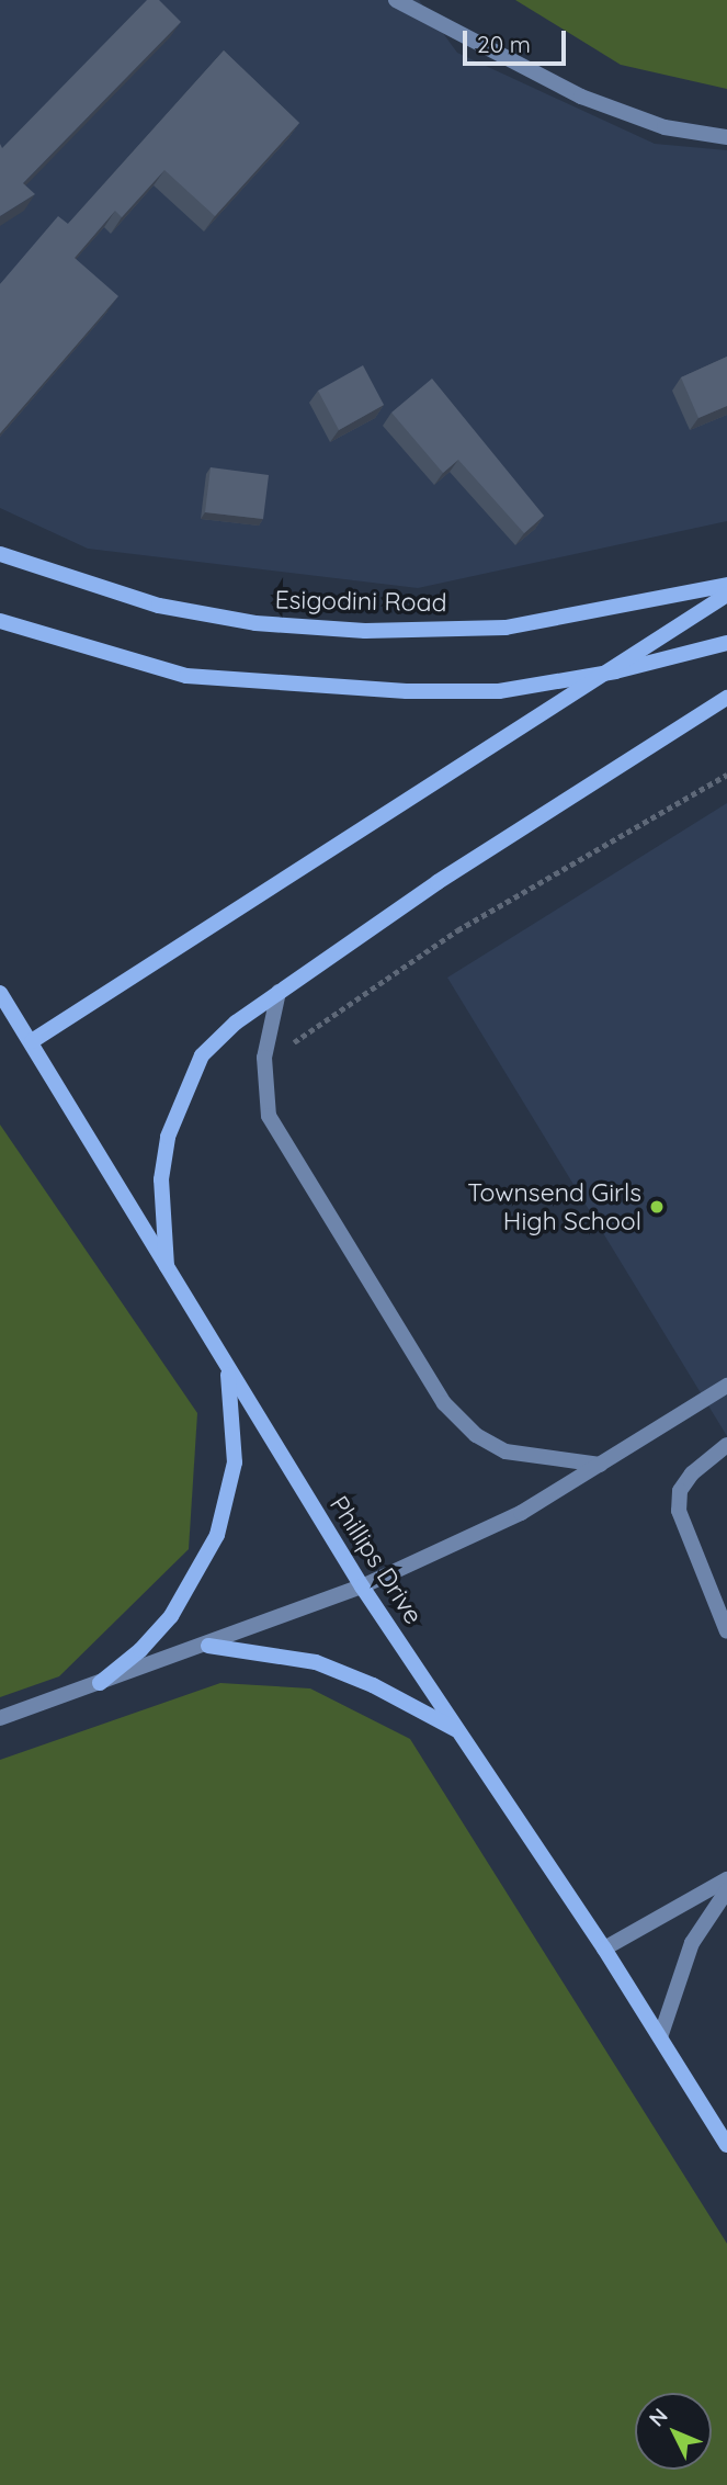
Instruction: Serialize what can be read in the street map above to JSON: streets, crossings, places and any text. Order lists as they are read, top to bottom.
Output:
{
  "streets": {
    "main road": ["Esigodini Road", "Phillips Drive"]
  },
  "places": ["Townsend Girls High School"],
  "scale_bar": "20 m",
  "north": "top left"
}
